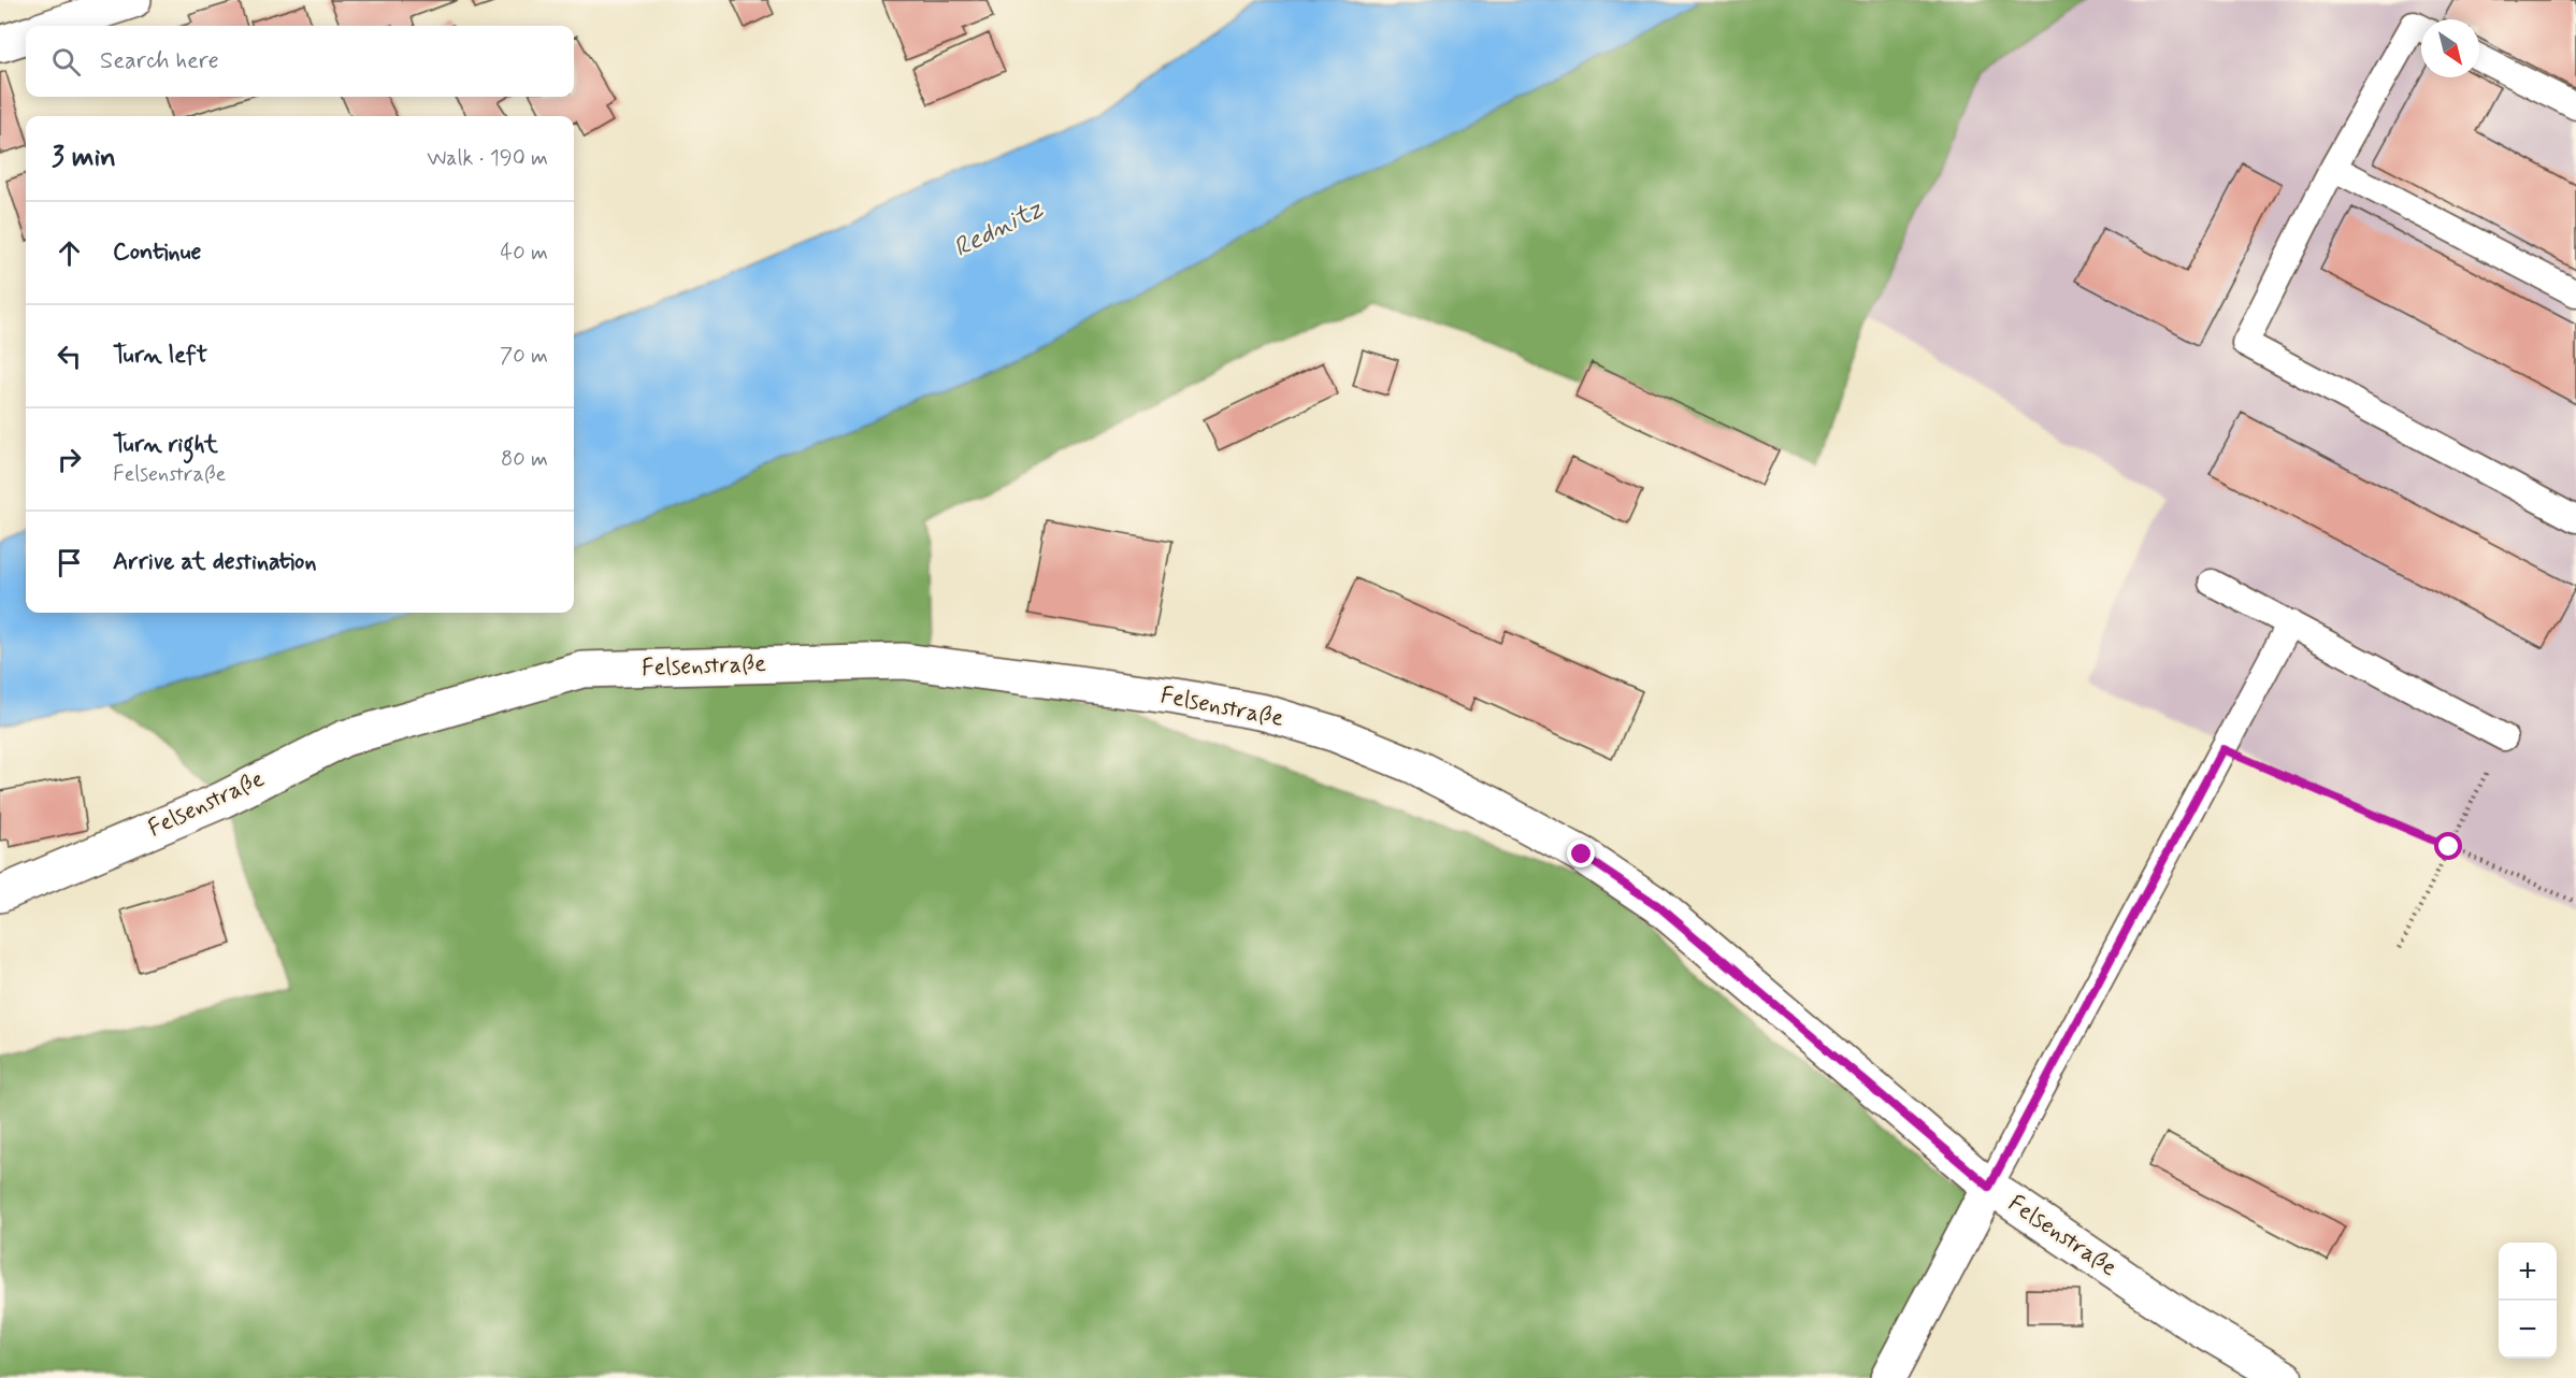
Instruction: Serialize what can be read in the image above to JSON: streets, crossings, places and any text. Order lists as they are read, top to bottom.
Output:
{
  "streets": {
    "street": ["Felsenstraße"]
  },
  "water": ["Rednitz"],
  "north": "bottom right",
  "page": {
    "search": "Search here",
    "heading": ["3 min", "Walk · 190 m"],
    "list": [
      ["Continue", "40 m"],
      ["Turn left", "70 m"],
      ["Turn right", "Felsenstraße", "80 m"],
      "Arrive at destination"
    ],
    "map_buttons": ["+", "−"]
  }
}
